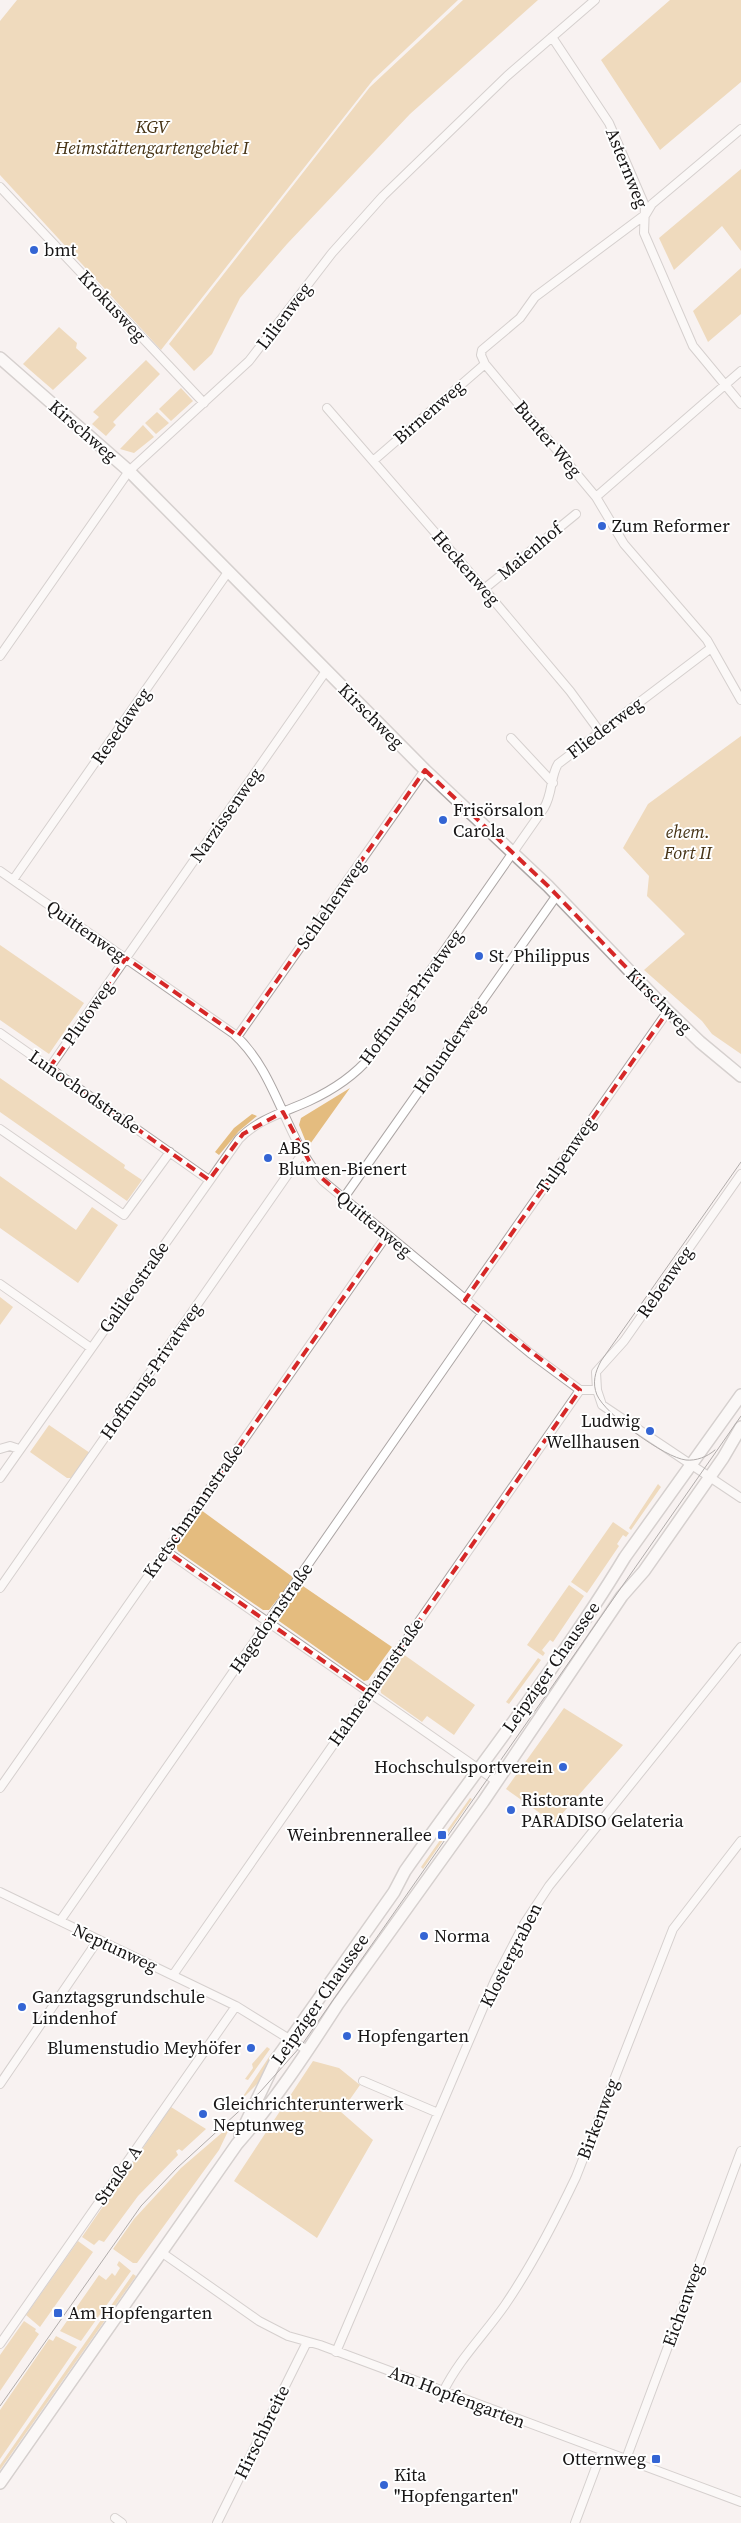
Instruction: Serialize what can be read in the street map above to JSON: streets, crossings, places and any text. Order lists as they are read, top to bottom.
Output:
{
  "streets": {
    "main road": ["Kirschweg", "Leipziger Chaussee"],
    "street": [
      "Asternweg",
      "Krokusweg",
      "Lilienweg",
      "Birnenweg",
      "Bunter Weg",
      "Maienhof",
      "Heckenweg",
      "Resedaweg",
      "Fliederweg",
      "Narzissenweg",
      "Schlehenweg",
      "Quittenweg",
      "Hoffnung-Privatweg",
      "Plutoweg",
      "Holunderweg",
      "Lunochodstraße",
      "Tulpenweg",
      "Rebenweg",
      "Galileostraße",
      "Kretschmannstraße",
      "Hagedornstraße",
      "Hahnemannstraße",
      "Neptunweg",
      "Klostergraben",
      "Birkenweg",
      "Straße A",
      "Eichenweg",
      "Am Hopfengarten",
      "Hirschbreite"
    ]
  },
  "crossings": [
    ["Asternweg", "Lilienweg"],
    ["Krokusweg", "Lilienweg"],
    ["Lilienweg", "Kirschweg"],
    ["Birnenweg", "Bunter Weg"],
    ["Birnenweg", "Heckenweg"],
    ["Kirschweg", "Resedaweg"],
    ["Kirschweg", "Fliederweg"],
    ["Kirschweg", "Narzissenweg"],
    ["Kirschweg", "Schlehenweg"],
    ["Kirschweg", "Hoffnung-Privatweg"],
    ["Kirschweg", "Holunderweg"],
    ["Kirschweg", "Tulpenweg"],
    ["Bunter Weg", "Fliederweg"],
    ["Maienhof", "Heckenweg"],
    ["Heckenweg", "Fliederweg"],
    ["Resedaweg", "Quittenweg"],
    ["Fliederweg", "Hoffnung-Privatweg"],
    ["Narzissenweg", "Quittenweg"],
    ["Narzissenweg", "Plutoweg"],
    ["Schlehenweg", "Quittenweg"],
    ["Quittenweg", "Hoffnung-Privatweg"],
    ["Quittenweg", "Plutoweg"],
    ["Quittenweg", "Holunderweg"],
    ["Quittenweg", "Tulpenweg"],
    ["Quittenweg", "Galileostraße"],
    ["Quittenweg", "Kretschmannstraße"],
    ["Quittenweg", "Hagedornstraße"],
    ["Quittenweg", "Hahnemannstraße"],
    ["Hoffnung-Privatweg", "Galileostraße"],
    ["Plutoweg", "Lunochodstraße"],
    ["Lunochodstraße", "Galileostraße"],
    ["Hagedornstraße", "Neptunweg"],
    ["Leipziger Chaussee", "Neptunweg"],
    ["Leipziger Chaussee", "Am Hopfengarten"],
    ["Hahnemannstraße", "Neptunweg"],
    ["Neptunweg", "Straße A"],
    ["Klostergraben", "Am Hopfengarten"],
    ["Birkenweg", "Am Hopfengarten"],
    ["Eichenweg", "Am Hopfengarten"],
    ["Am Hopfengarten", "Hirschbreite"]
  ],
  "parks": ["KGV Heimstättengartengebiet I", "ehem. Fort II"],
  "places": {
    "other": [
      "bmt",
      "Zum Reformer",
      "Frisörsalon Carola",
      "St. Philippus",
      "ABS Blumen-Bienert",
      "Ludwig Wellhausen",
      "Hochschulsportverein",
      "Ristorante PARADISO Gelateria",
      "Norma",
      "Ganztagsgrundschule Lindenhof",
      "Hopfengarten",
      "Blumenstudio Meyhöfer",
      "Gleichrichterunterwerk Neptunweg",
      "Kita \"Hopfengarten\""
    ],
    "transit": ["Weinbrennerallee", "Am Hopfengarten", "Otternweg"]
  }
}
